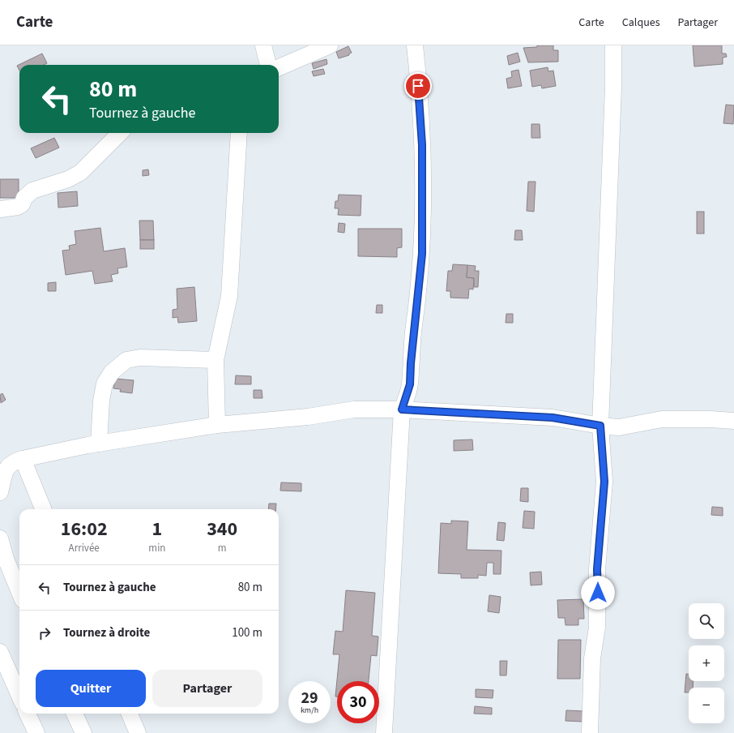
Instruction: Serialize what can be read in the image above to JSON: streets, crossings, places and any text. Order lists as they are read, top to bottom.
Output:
{
  "page": {
    "header": "Carte",
    "nav": ["Carte", "Calques", "Partager"],
    "turn": ["80 m", "Tournez à gauche"],
    "eta": [
      "16:02",
      "Arrivée",
      "1",
      "min",
      "340",
      "m"
    ],
    "list": [
      {
        "name": "Tournez à gauche",
        "value": "80 m"
      },
      {
        "name": "Tournez à droite",
        "value": "100 m"
      }
    ],
    "map_buttons": ["+", "−"],
    "buttons": ["Quitter", "Partager"],
    "speed": "29 km/h",
    "limit": "30"
  }
}
